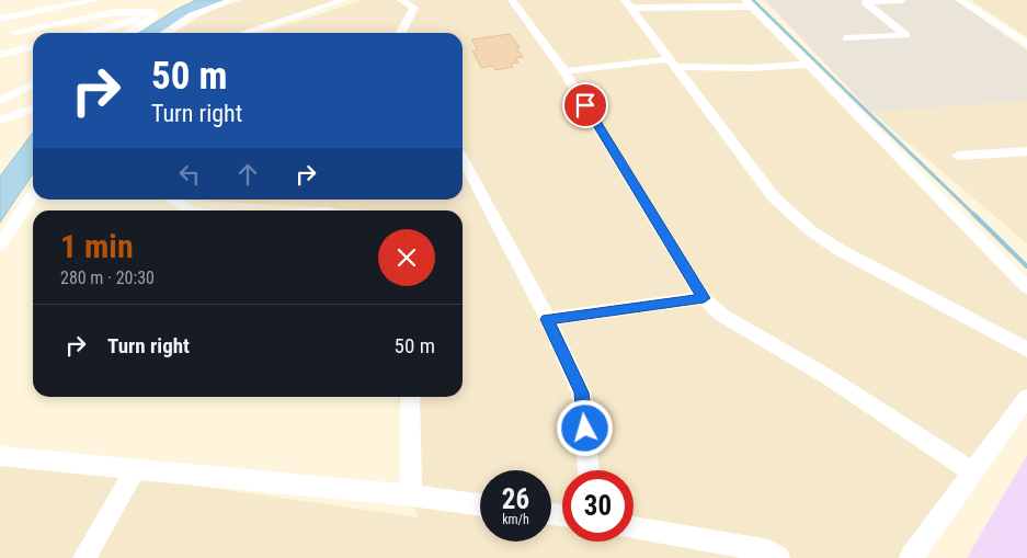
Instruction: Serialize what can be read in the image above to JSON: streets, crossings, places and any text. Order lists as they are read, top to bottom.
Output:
{
  "page": {
    "turn": ["50 m", "Turn right"],
    "heading": ["1 min", "280 m · 20:30"],
    "list": [
      {
        "name": "Turn right",
        "value": "50 m"
      }
    ],
    "speed": "26 km/h",
    "limit": "30"
  }
}
